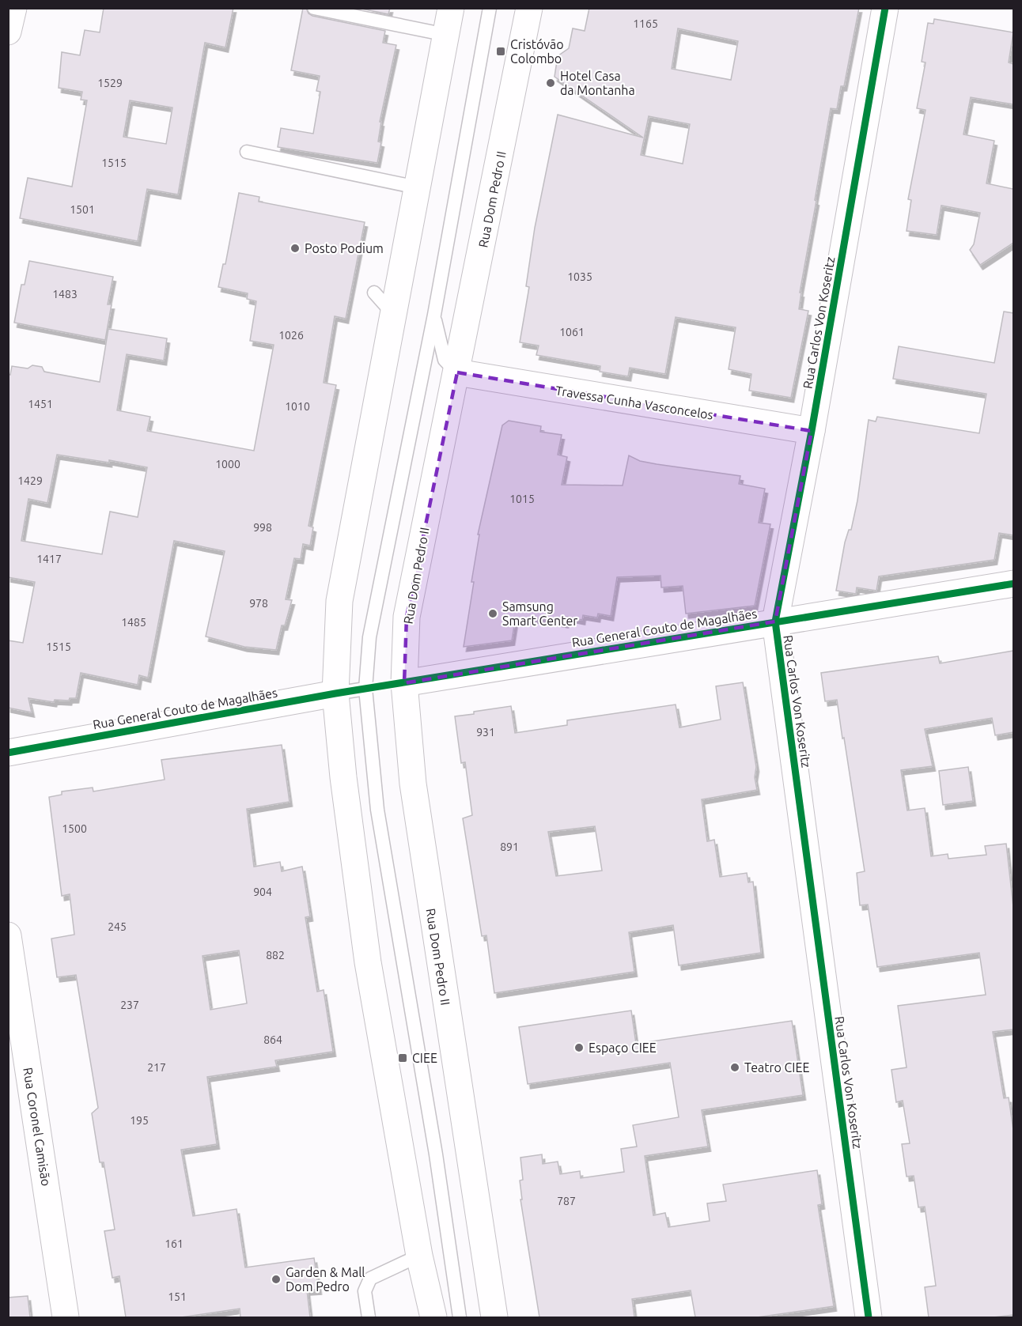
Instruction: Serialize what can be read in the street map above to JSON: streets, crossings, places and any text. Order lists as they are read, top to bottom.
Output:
{
  "streets": {
    "street": [
      "Rua Dom Pedro II",
      "Rua Carlos Von Koseritz",
      "Travessa Cunha Vasconcelos",
      "Rua General Couto de Magalhães",
      "Rua Coronel Camisão"
    ]
  },
  "crossings": [
    ["Rua Dom Pedro II", "Travessa Cunha Vasconcelos"],
    ["Rua Dom Pedro II", "Rua General Couto de Magalhães"],
    ["Rua Carlos Von Koseritz", "Travessa Cunha Vasconcelos"],
    ["Rua Carlos Von Koseritz", "Rua General Couto de Magalhães"]
  ],
  "places": {
    "transit": ["Cristóvão Colombo", "CIEE"],
    "other": [
      "Hotel Casa da Montanha",
      "Posto Podium",
      "Samsung Smart Center",
      "Espaço CIEE",
      "Teatro CIEE",
      "Garden & Mall Dom Pedro"
    ]
  },
  "house_numbers": [
    "1165",
    "1529",
    "1515",
    "1501",
    "1035",
    "1483",
    "1061",
    "1026",
    "1451",
    "1010",
    "1000",
    "1429",
    "1015",
    "998",
    "1417",
    "978",
    "1485",
    "1515",
    "931",
    "1500",
    "891",
    "904",
    "245",
    "882",
    "237",
    "864",
    "217",
    "195",
    "787",
    "161",
    "151"
  ]
}
